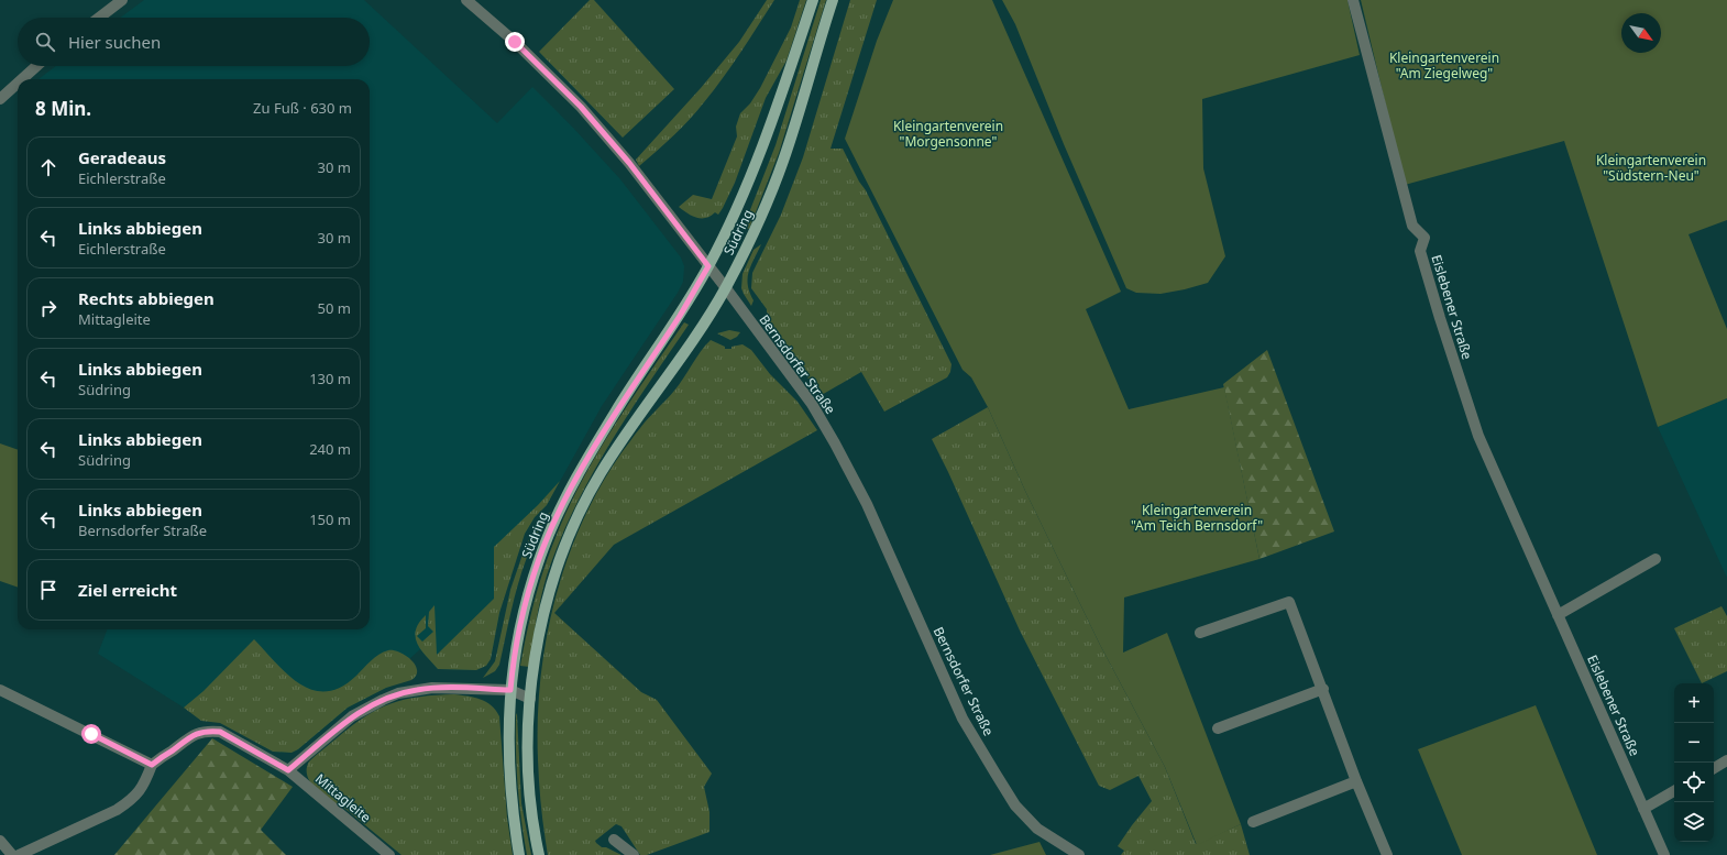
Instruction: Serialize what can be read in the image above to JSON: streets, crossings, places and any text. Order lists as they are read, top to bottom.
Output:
{
  "streets": {
    "main road": ["Südring"],
    "street": ["Eislebener Straße", "Bernsdorfer Straße", "Mittagleite"]
  },
  "crossings": [
    ["Südring", "Bernsdorfer Straße"]
  ],
  "parks": [
    "Kleingartenverein \"Am Ziegelweg\"",
    "Kleingartenverein \"Morgensonne\"",
    "Kleingartenverein \"Südstern-Neu\"",
    "Kleingartenverein \"Am Teich Bernsdorf\""
  ],
  "north": "bottom right",
  "page": {
    "search": "Hier suchen",
    "heading": ["8 Min.", "Zu Fuß · 630 m"],
    "list": [
      ["Geradeaus", "Eichlerstraße", "30 m"],
      ["Links abbiegen", "Eichlerstraße", "30 m"],
      ["Rechts abbiegen", "Mittagleite", "50 m"],
      ["Links abbiegen", "Südring", "130 m"],
      ["Links abbiegen", "Südring", "240 m"],
      ["Links abbiegen", "Bernsdorfer Straße", "150 m"],
      "Ziel erreicht"
    ],
    "map_buttons": ["+", "−"]
  }
}
